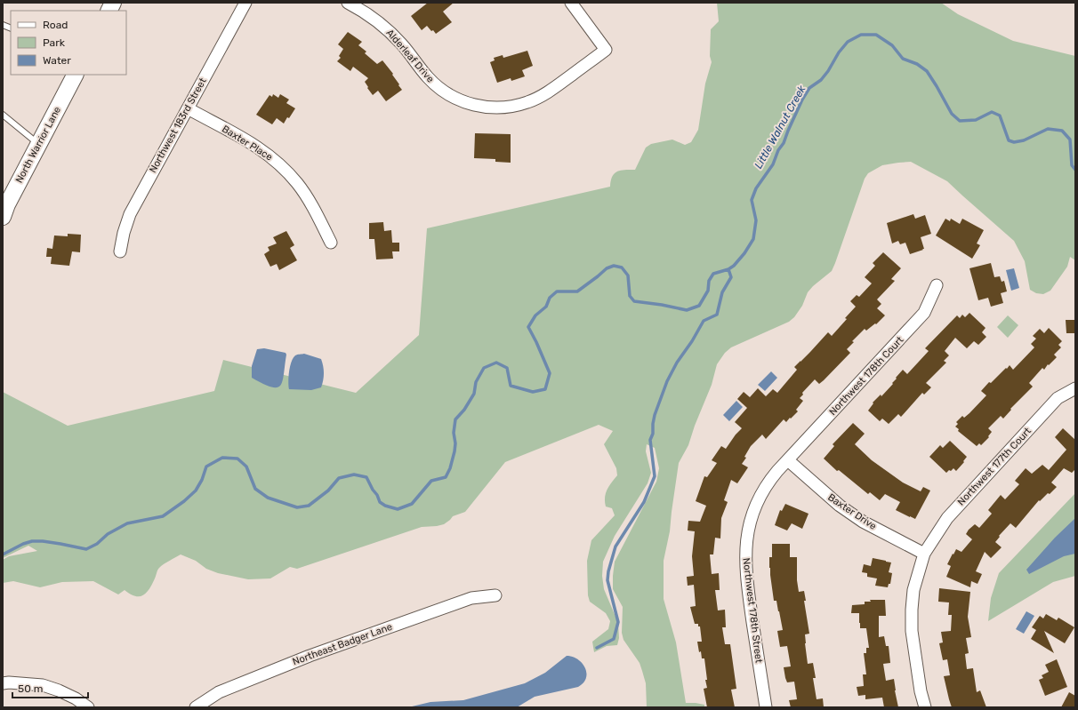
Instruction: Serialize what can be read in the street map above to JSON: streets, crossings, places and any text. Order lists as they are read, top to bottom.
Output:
{
  "streets": {
    "street": [
      "Alderleaf Drive",
      "Northwest 183rd Street",
      "Baxter Place",
      "North Warrior Lane",
      "Northwest 178th Court",
      "Northwest 177th Court",
      "Baxter Drive",
      "Northwest 178th Street",
      "Northeast Badger Lane"
    ]
  },
  "crossings": [
    ["Northwest 183rd Street", "Baxter Place"],
    ["Northwest 178th Court", "Baxter Drive"],
    ["Northwest 178th Court", "Northwest 178th Street"],
    ["Northwest 177th Court", "Baxter Drive"],
    ["Baxter Drive", "Northwest 178th Street"]
  ],
  "water": ["Little Walnut Creek"],
  "legend": ["Road", "Park", "Water"],
  "scale_bar": "50 m"
}
